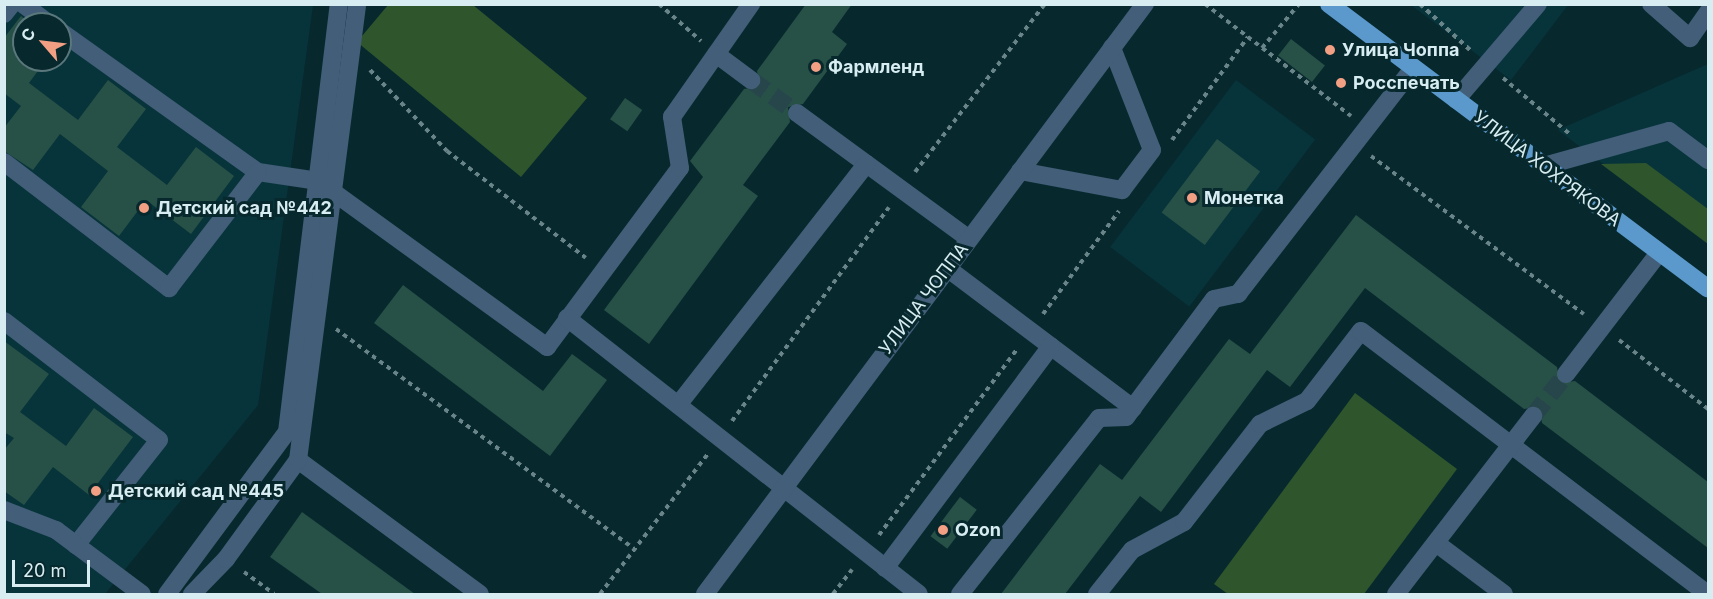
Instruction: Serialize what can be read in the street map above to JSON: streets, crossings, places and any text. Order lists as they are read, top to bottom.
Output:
{
  "streets": {
    "main road": ["УЛИЦА ХОХРЯКОВА"],
    "street": ["УЛИЦА ЧОППА"]
  },
  "places": [
    "Улица Чоппа",
    "Фармленд",
    "Росспечать",
    "Монетка",
    "Детский сад №442",
    "Детский сад №445",
    "Ozon"
  ],
  "scale_bar": "20 m",
  "north": "top left"
}
